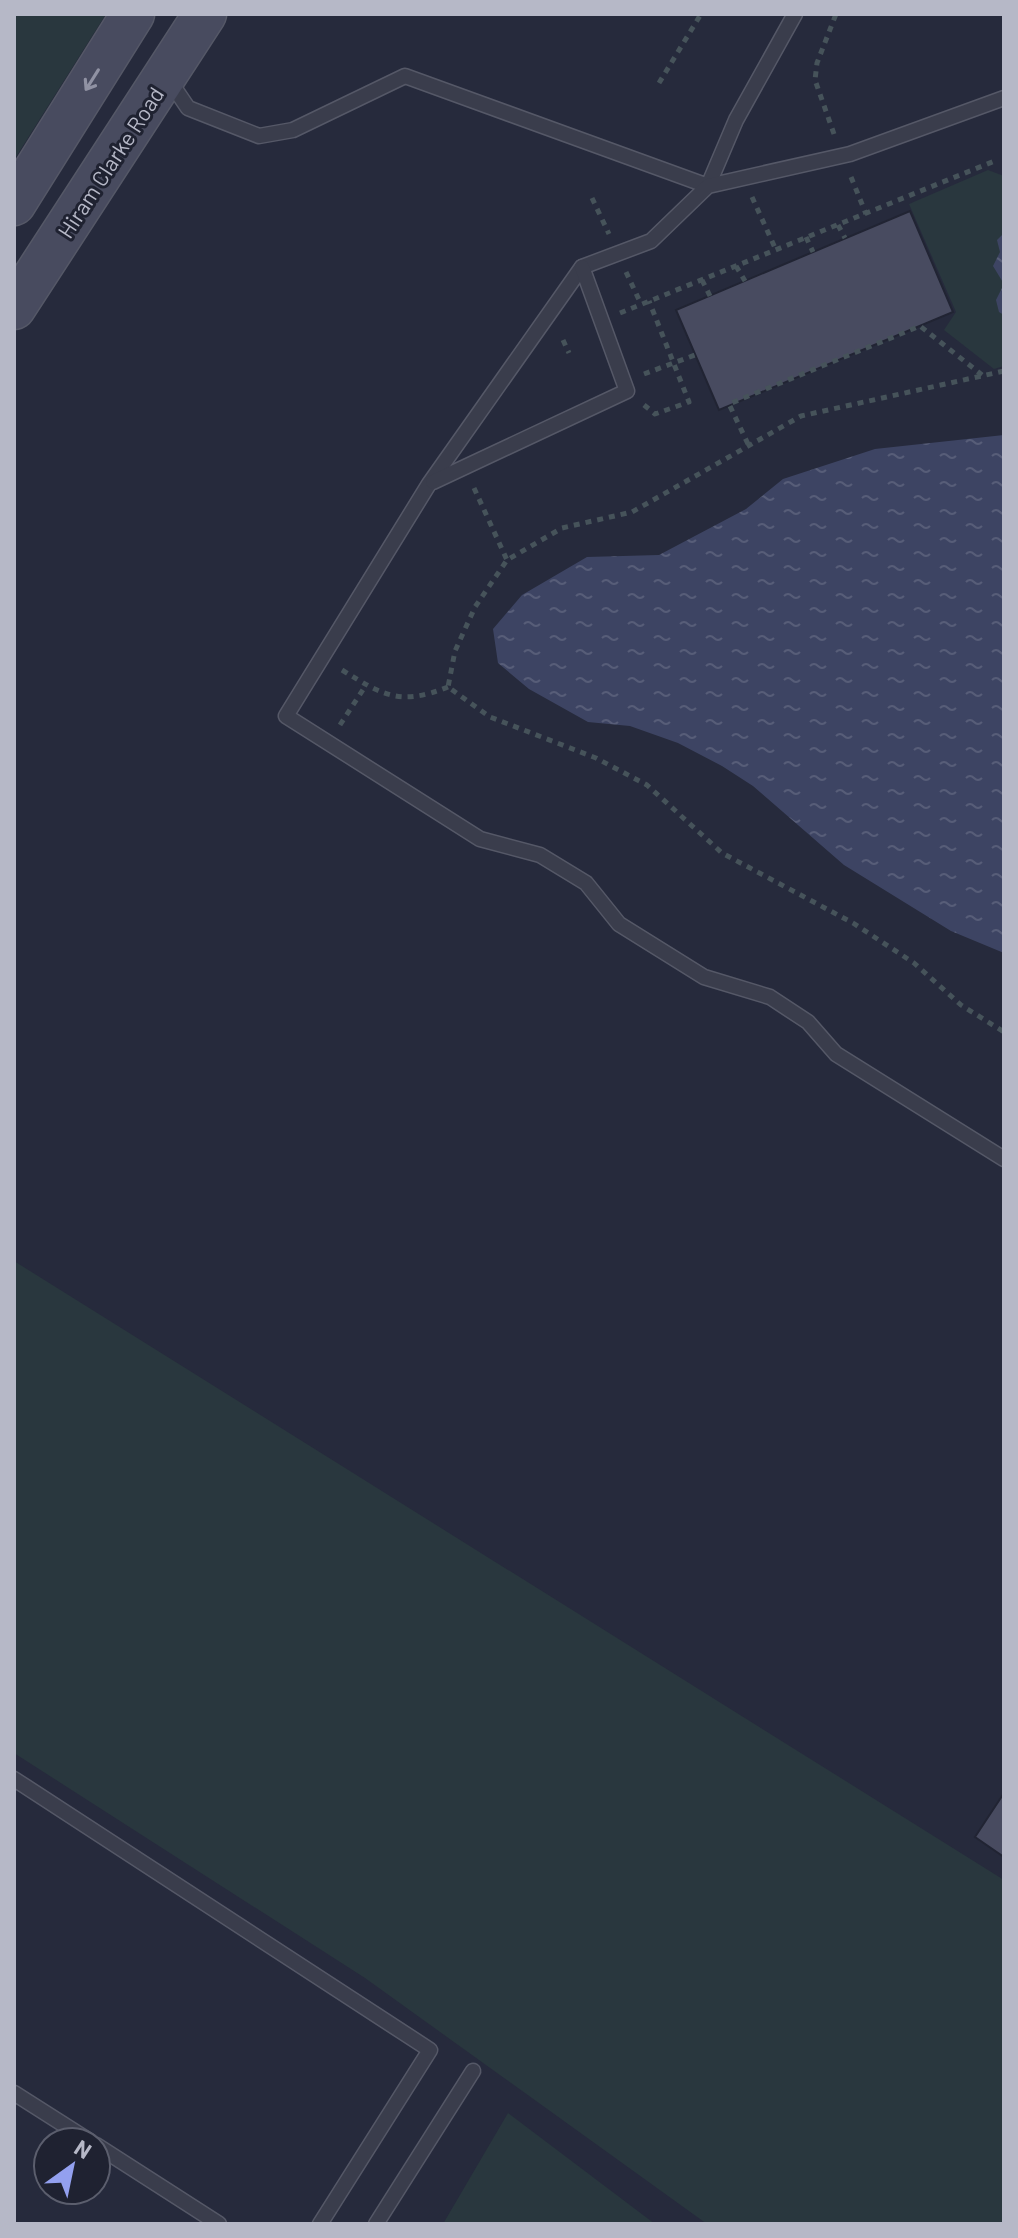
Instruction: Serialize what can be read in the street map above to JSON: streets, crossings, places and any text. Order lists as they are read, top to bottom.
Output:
{
  "streets": {
    "main road": ["Hiram Clarke Road"]
  },
  "north": "top right"
}
